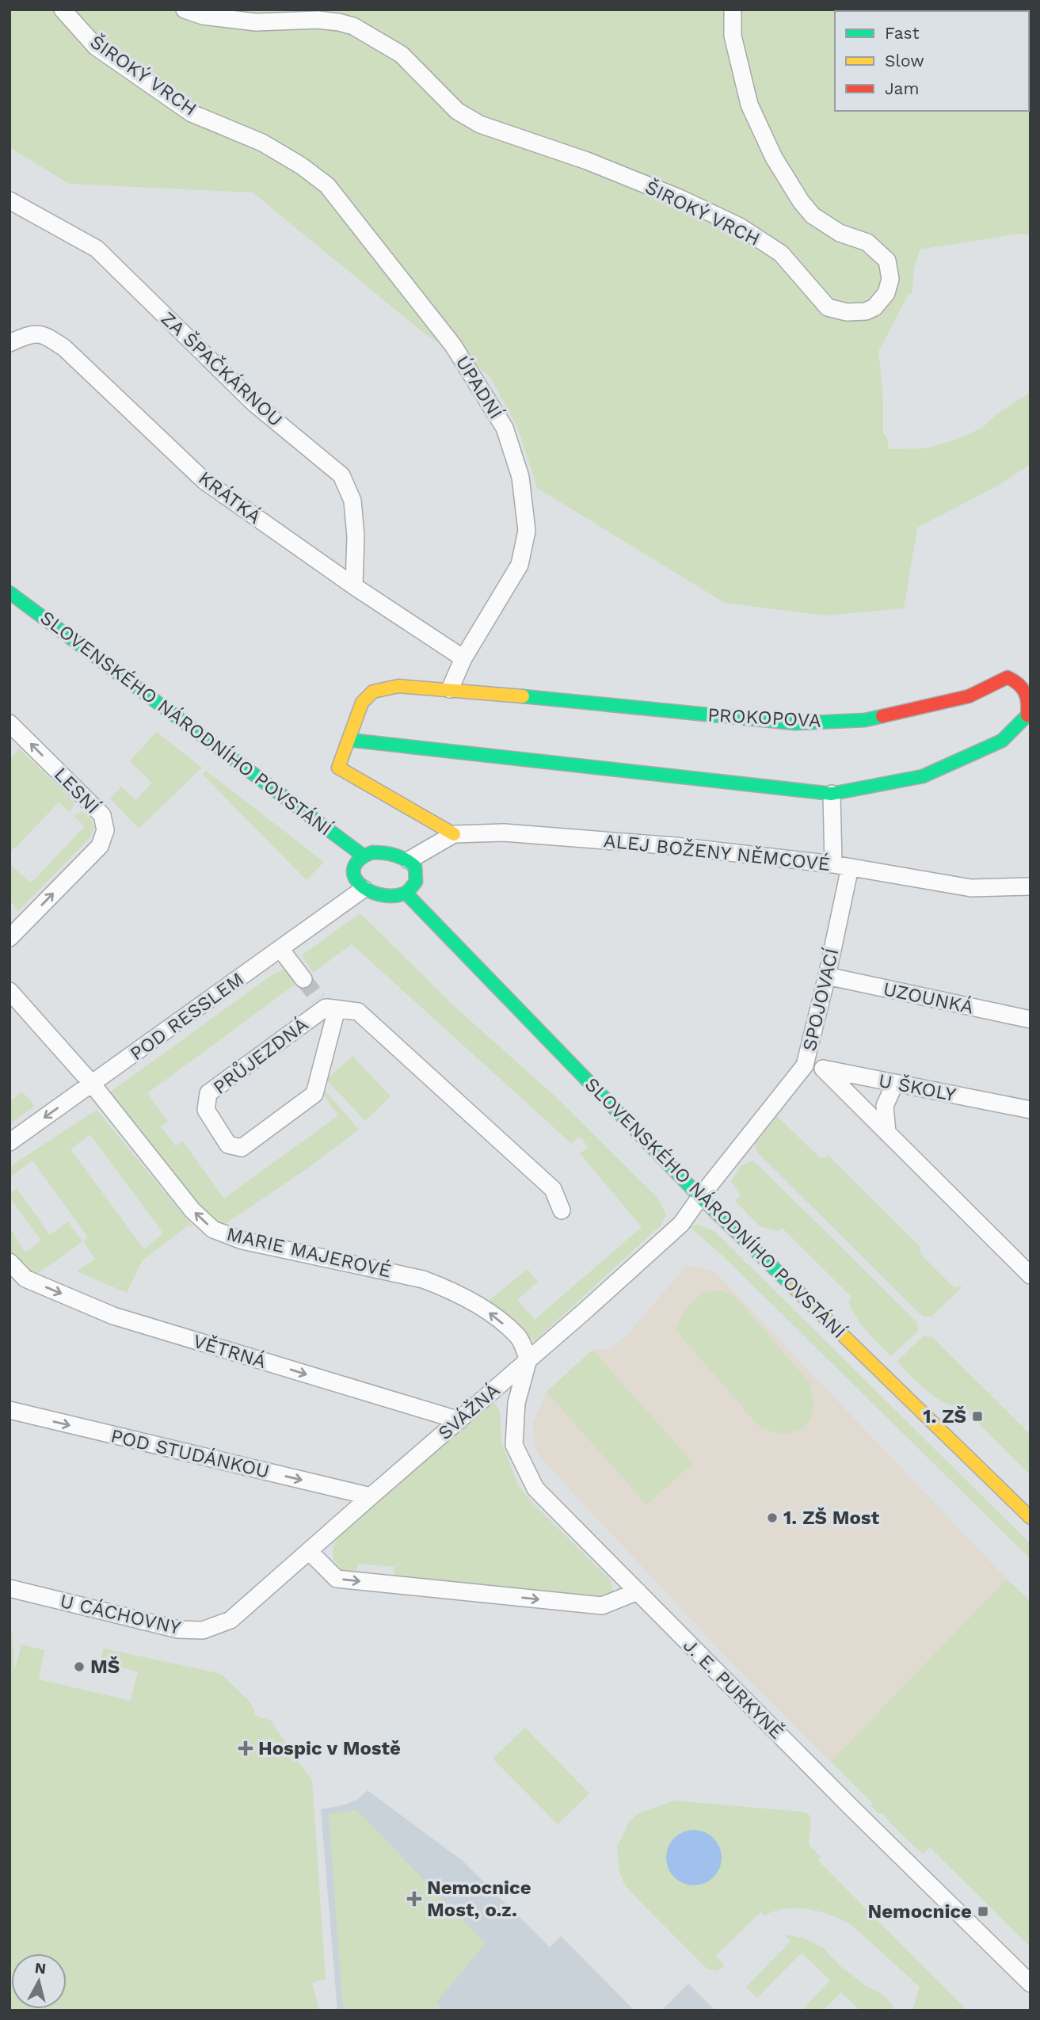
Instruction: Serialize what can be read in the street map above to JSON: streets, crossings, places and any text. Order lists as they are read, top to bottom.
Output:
{
  "streets": {
    "street": [
      "ŠIROKÝ VRCH",
      "ZA ŠPAČKÁRNOU",
      "ÚPADNÍ",
      "KRÁTKÁ",
      "PROKOPOVA",
      "SLOVENSKÉHO NÁRODNÍHO POVSTÁNÍ",
      "LESNÍ",
      "ALEJ BOŽENY NĚMCOVÉ",
      "UZOUNKÁ",
      "SPOJOVACÍ",
      "POD RESSLEM",
      "PRŮJEZDNÁ",
      "U ŠKOLY",
      "MARIE MAJEROVÉ",
      "VĚTRNÁ",
      "SVÁŽNÁ",
      "POD STUDÁNKOU",
      "U CÁCHOVNY",
      "J. E. PURKYNĚ"
    ]
  },
  "crossings": [
    ["ŠIROKÝ VRCH", "ÚPADNÍ"],
    ["ZA ŠPAČKÁRNOU", "KRÁTKÁ"],
    ["ÚPADNÍ", "KRÁTKÁ"],
    ["ÚPADNÍ", "PROKOPOVA"],
    ["PROKOPOVA", "ALEJ BOŽENY NĚMCOVÉ"],
    ["SLOVENSKÉHO NÁRODNÍHO POVSTÁNÍ", "ALEJ BOŽENY NĚMCOVÉ"],
    ["SLOVENSKÉHO NÁRODNÍHO POVSTÁNÍ", "SPOJOVACÍ"],
    ["SLOVENSKÉHO NÁRODNÍHO POVSTÁNÍ", "POD RESSLEM"],
    ["SLOVENSKÉHO NÁRODNÍHO POVSTÁNÍ", "SVÁŽNÁ"],
    ["ALEJ BOŽENY NĚMCOVÉ", "SPOJOVACÍ"],
    ["ALEJ BOŽENY NĚMCOVÉ", "POD RESSLEM"],
    ["UZOUNKÁ", "SPOJOVACÍ"],
    ["SPOJOVACÍ", "U ŠKOLY"],
    ["SPOJOVACÍ", "SVÁŽNÁ"],
    ["POD RESSLEM", "MARIE MAJEROVÉ"],
    ["MARIE MAJEROVÉ", "SVÁŽNÁ"],
    ["MARIE MAJEROVÉ", "J. E. PURKYNĚ"],
    ["VĚTRNÁ", "SVÁŽNÁ"],
    ["SVÁŽNÁ", "POD STUDÁNKOU"],
    ["SVÁŽNÁ", "U CÁCHOVNY"],
    ["SVÁŽNÁ", "J. E. PURKYNĚ"]
  ],
  "one_way": ["MARIE MAJEROVÉ", "VĚTRNÁ", "POD STUDÁNKOU"],
  "places": {
    "transit": ["1. ZŠ", "Nemocnice"],
    "other": ["1. ZŠ Most", "MŠ"],
    "health": ["Hospic v Mostě", "Nemocnice Most, o.z."]
  },
  "legend": ["Fast", "Slow", "Jam"],
  "north": "top"
}
